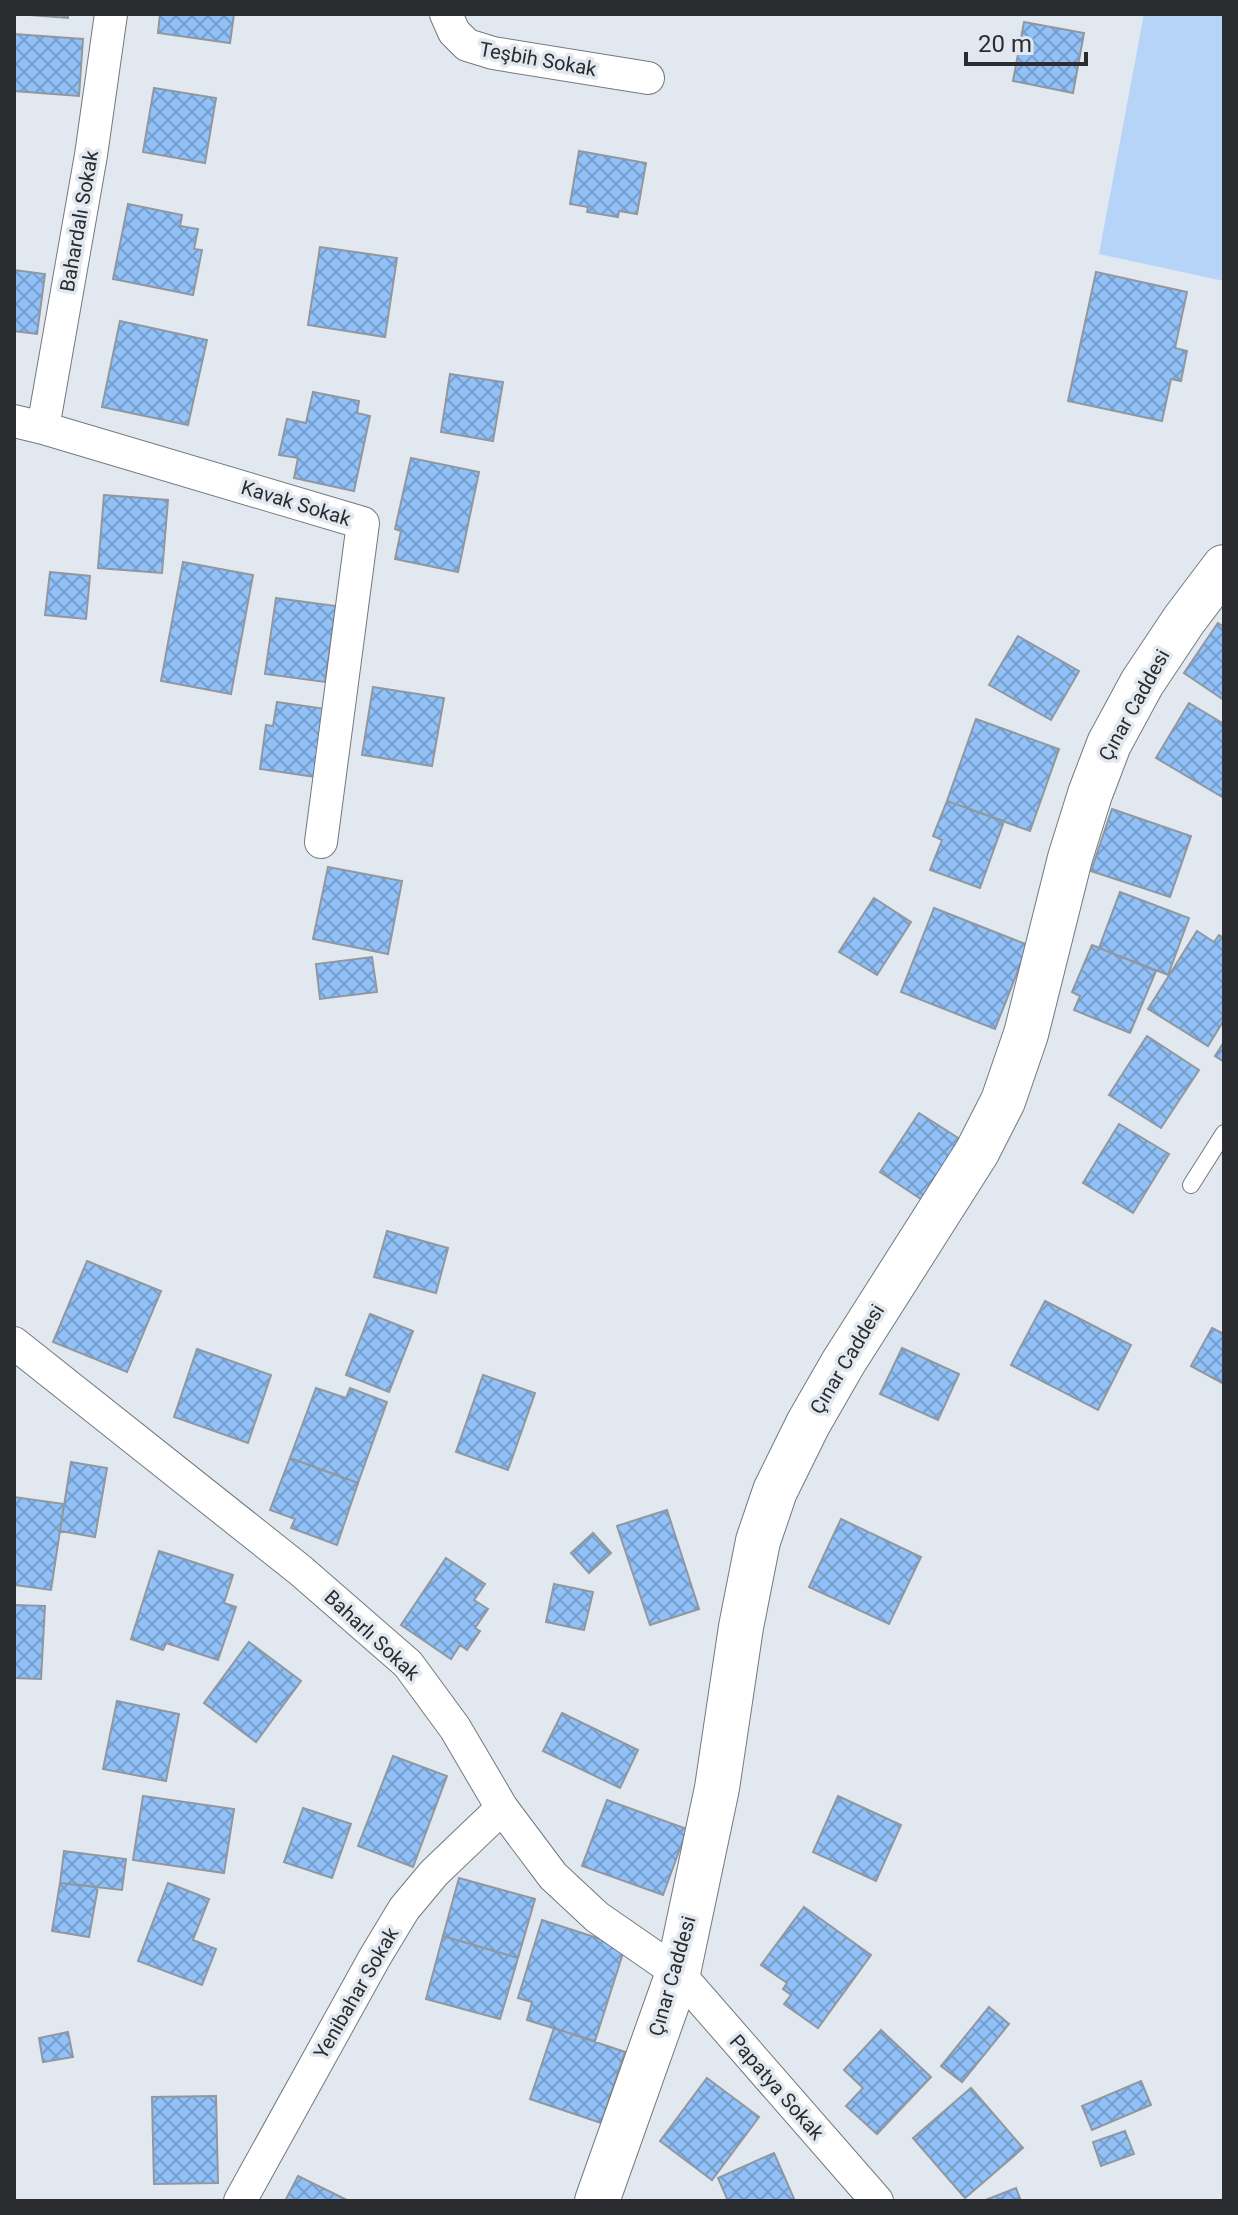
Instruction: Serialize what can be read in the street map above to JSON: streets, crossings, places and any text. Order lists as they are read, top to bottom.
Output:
{
  "streets": {
    "street": [
      "Teşbih Sokak",
      "Bahardalı Sokak",
      "Kavak Sokak",
      "Çınar Caddesi",
      "Baharlı Sokak",
      "Yenibahar Sokak",
      "Papatya Sokak"
    ]
  },
  "crossings": [
    ["Bahardalı Sokak", "Kavak Sokak"],
    ["Çınar Caddesi", "Baharlı Sokak"],
    ["Çınar Caddesi", "Papatya Sokak"],
    ["Baharlı Sokak", "Yenibahar Sokak"],
    ["Baharlı Sokak", "Papatya Sokak"]
  ],
  "scale_bar": "20 m"
}
